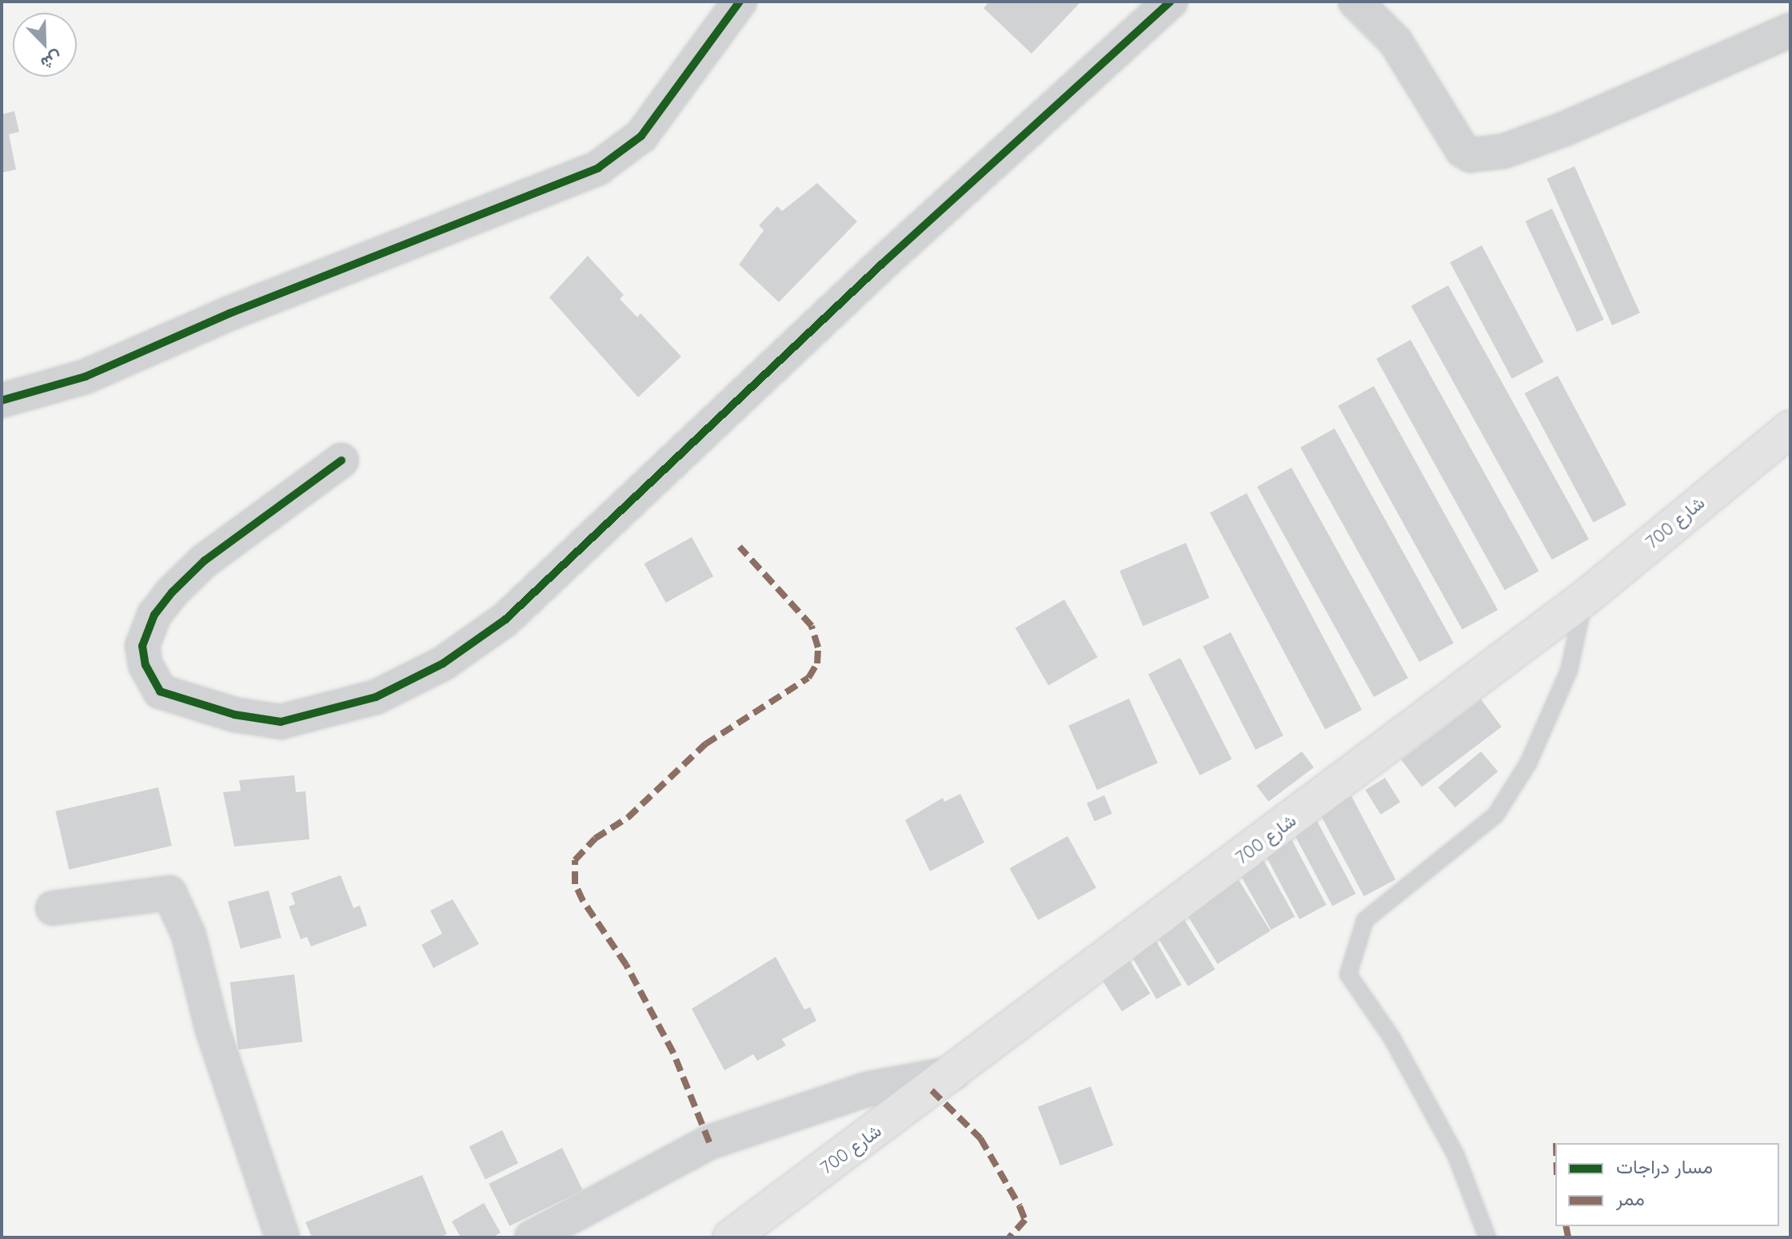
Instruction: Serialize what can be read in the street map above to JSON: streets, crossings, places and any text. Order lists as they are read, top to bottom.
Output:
{
  "streets": {
    "main road": ["شارع 700"]
  },
  "legend": ["مسار دراجات", "ممر"],
  "north": "bottom right"
}
